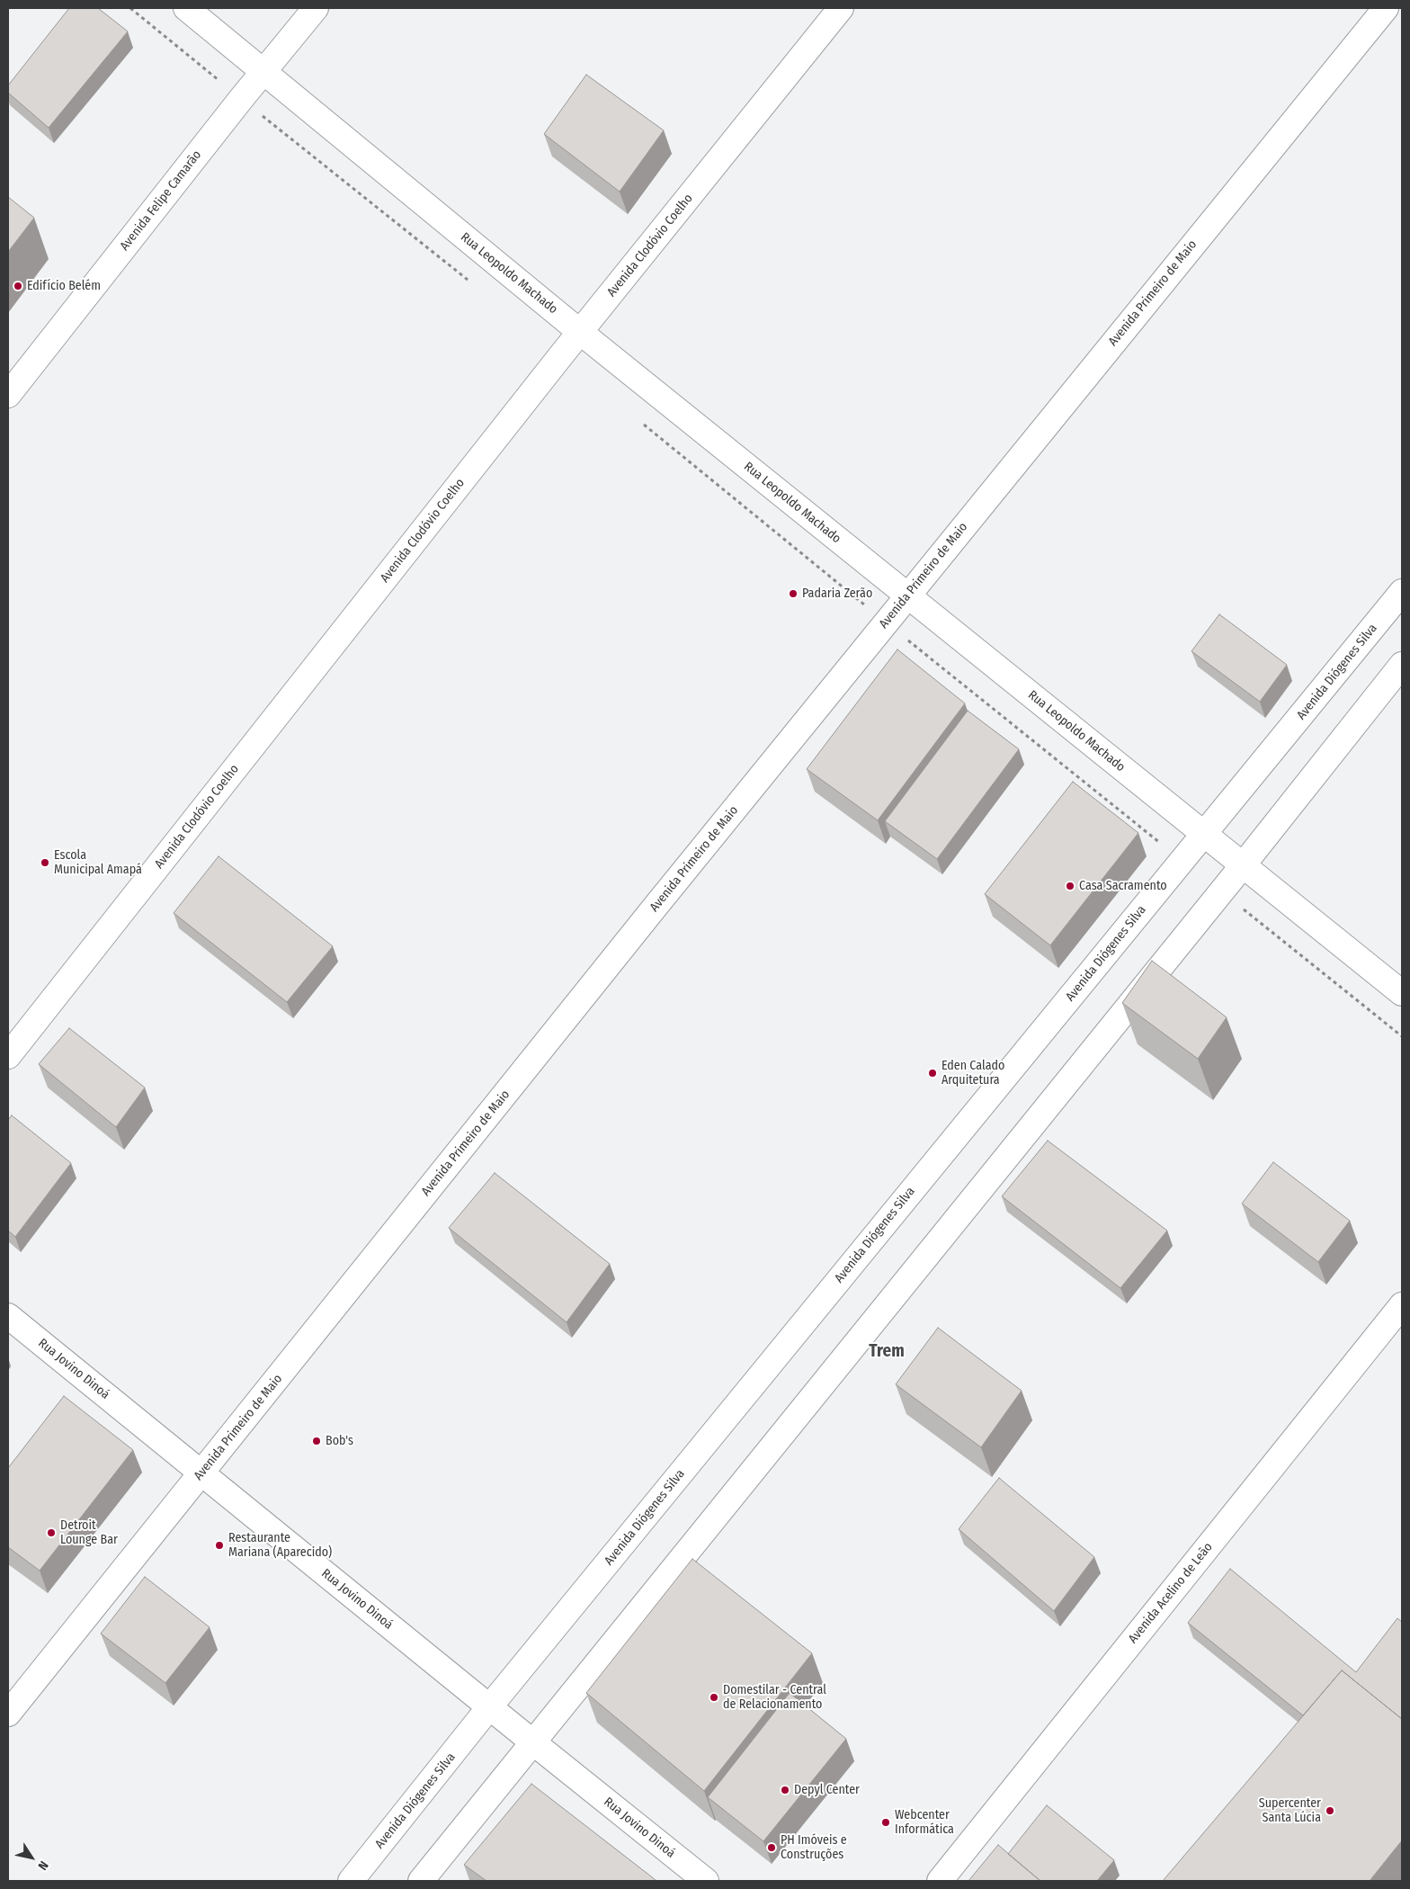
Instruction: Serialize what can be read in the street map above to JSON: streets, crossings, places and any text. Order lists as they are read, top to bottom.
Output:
{
  "streets": {
    "street": [
      "Avenida Felipe Camarão",
      "Avenida Clodóvio Coelho",
      "Rua Leopoldo Machado",
      "Avenida Primeiro de Maio",
      "Avenida Diógenes Silva",
      "Rua Jovino Dinoá",
      "Avenida Acelino de Leão"
    ]
  },
  "crossings": [
    ["Avenida Felipe Camarão", "Rua Leopoldo Machado"],
    ["Avenida Clodóvio Coelho", "Rua Leopoldo Machado"],
    ["Rua Leopoldo Machado", "Avenida Primeiro de Maio"],
    ["Rua Leopoldo Machado", "Avenida Diógenes Silva"],
    ["Avenida Primeiro de Maio", "Rua Jovino Dinoá"],
    ["Avenida Diógenes Silva", "Rua Jovino Dinoá"]
  ],
  "districts": ["Trem"],
  "places": [
    "Edifício Belém",
    "Padaria Zerão",
    "Escola Municipal Amapá",
    "Casa Sacramento",
    "Eden Calado Arquitetura",
    "Bob's",
    "Detroit Lounge Bar",
    "Restaurante Mariana (Aparecido)",
    "Domestilar - Central de Relacionamento",
    "Depyl Center",
    "Supercenter Santa Lúcia",
    "Webcenter Informática",
    "PH Imóveis e Construções"
  ],
  "north": "bottom right"
}
